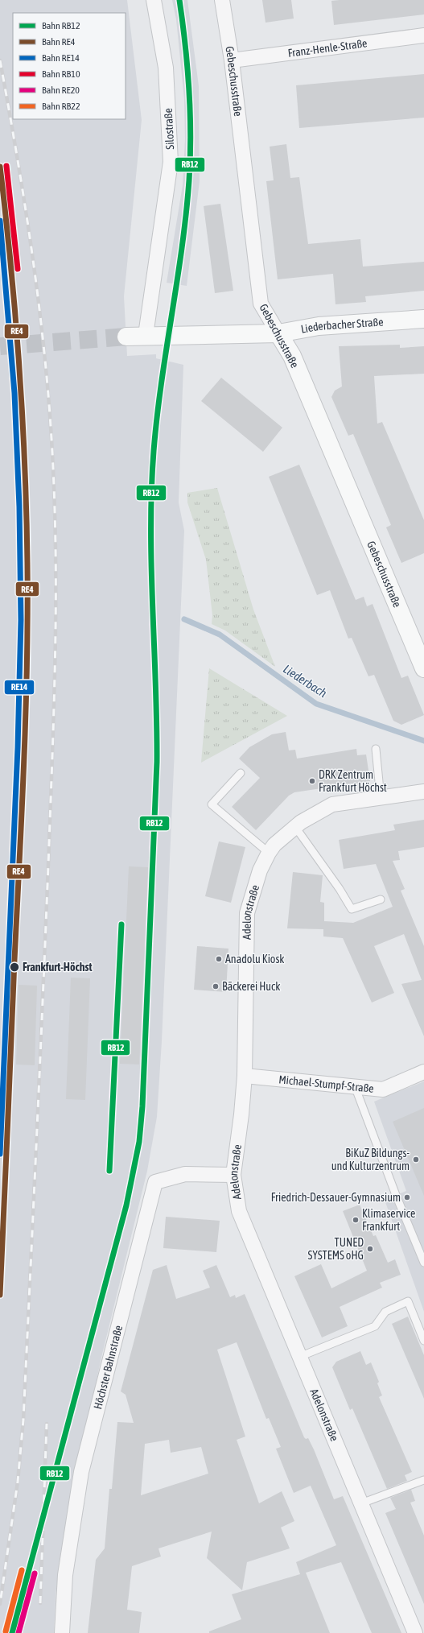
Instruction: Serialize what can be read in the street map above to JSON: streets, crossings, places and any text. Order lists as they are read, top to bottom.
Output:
{
  "streets": {
    "street": [
      "Franz-Henle-Straße",
      "Gebeschusstraße",
      "Silostraße",
      "Liederbacher Straße",
      "Adelonstraße",
      "Michael-Stumpf-Straße",
      "Höchster Bahnstraße"
    ]
  },
  "crossings": [
    ["Franz-Henle-Straße", "Gebeschusstraße"],
    ["Gebeschusstraße", "Liederbacher Straße"],
    ["Silostraße", "Liederbacher Straße"],
    ["Adelonstraße", "Michael-Stumpf-Straße"],
    ["Adelonstraße", "Höchster Bahnstraße"]
  ],
  "water": ["Liederbach"],
  "places": [
    "DRK Zentrum Frankfurt Höchst",
    "Anadolu Kiosk",
    "Frankfurt-Höchst",
    "Bäckerei Huck",
    "BiKuZ Bildungs- und Kulturzentrum",
    "Friedrich-Dessauer-Gymnasium",
    "Klimaservice Frankfurt",
    "TUNED SYSTEMS oHG"
  ],
  "lines": [
    "rail line RB12",
    "rail line RB10",
    "rail line RE4",
    "rail line RE14",
    "rail line RB22",
    "rail line RE20"
  ],
  "legend": [
    "Bahn RB12",
    "Bahn RE4",
    "Bahn RE14",
    "Bahn RB10",
    "Bahn RE20",
    "Bahn RB22"
  ]
}
